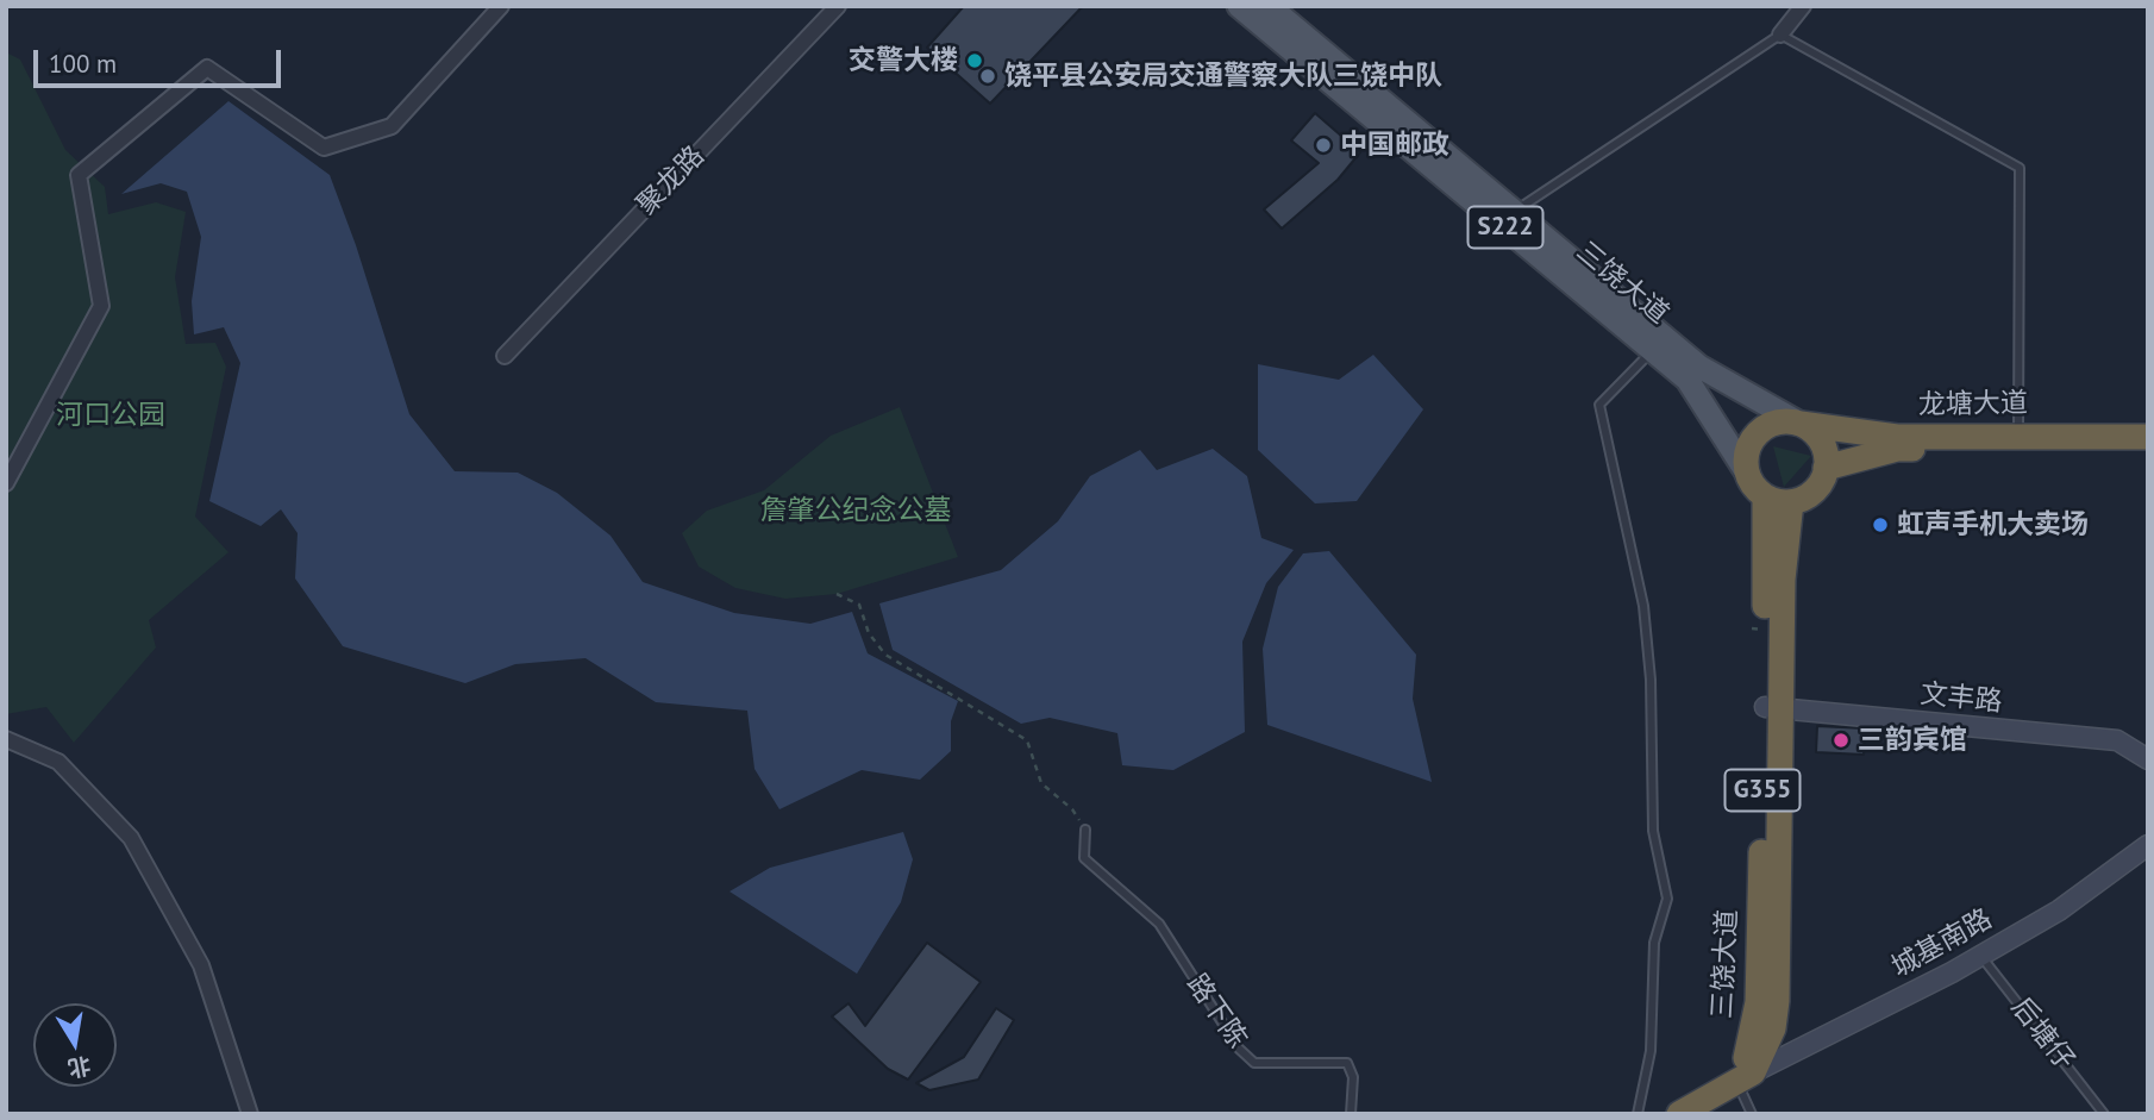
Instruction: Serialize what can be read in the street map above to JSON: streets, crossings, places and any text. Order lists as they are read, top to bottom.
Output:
{
  "streets": {
    "highway": ["三饶大道", "龙塘大道", "G355"],
    "main road": ["S222"],
    "street": ["聚龙路", "文丰路", "城基南路"],
    "lane": ["路下陈", "后塘仔"]
  },
  "crossings": [
    ["三饶大道", "龙塘大道"],
    ["三饶大道", "文丰路"],
    ["三饶大道", "城基南路"],
    ["城基南路", "后塘仔"]
  ],
  "parks": ["河口公园", "詹肇公纪念公墓"],
  "places": [
    "交警大楼",
    "饶平县公安局交通警察大队三饶中队",
    "中国邮政",
    "虹声手机大卖场",
    "三韵宾馆"
  ],
  "scale_bar": "100 m",
  "north": "bottom"
}
